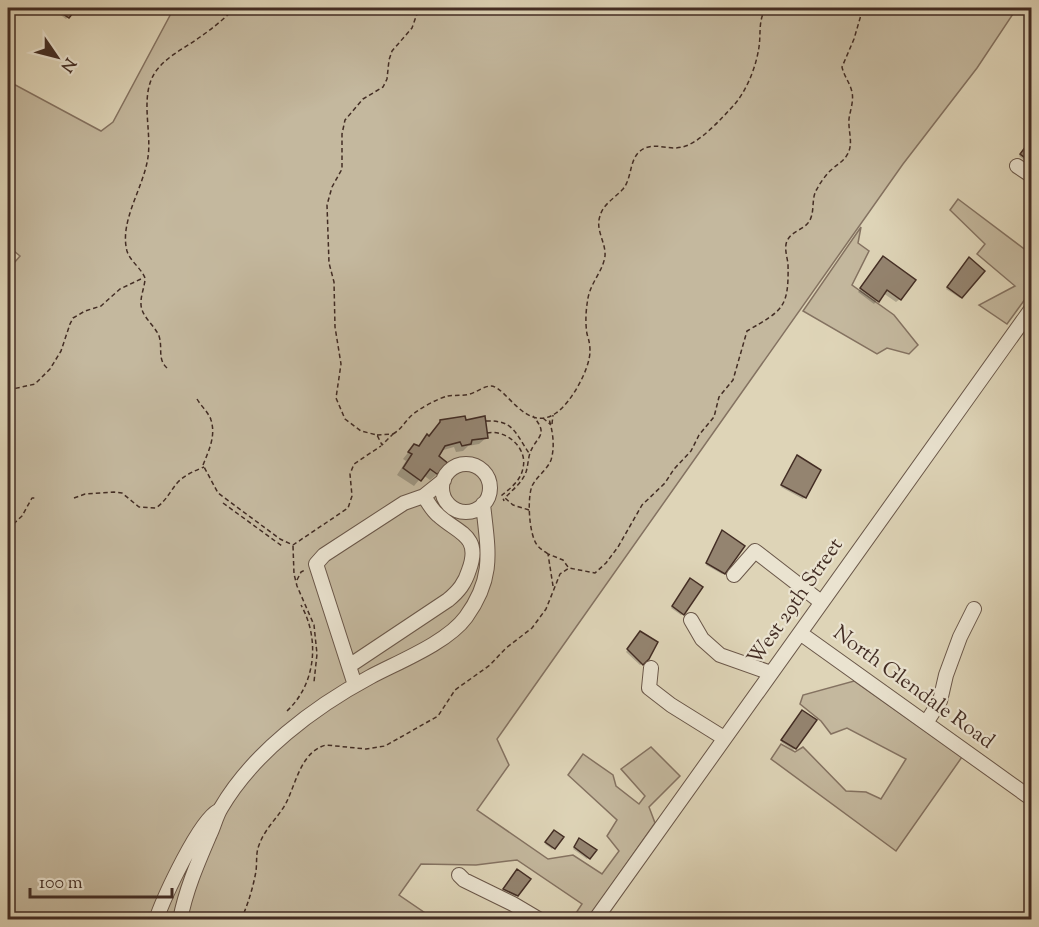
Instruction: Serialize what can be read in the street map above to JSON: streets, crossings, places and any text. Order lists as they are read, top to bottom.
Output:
{
  "streets": {
    "street": ["West 29th Street", "North Glendale Road"]
  },
  "crossings": [
    ["West 29th Street", "North Glendale Road"]
  ],
  "scale_bar": "100 m",
  "north": "bottom right"
}
